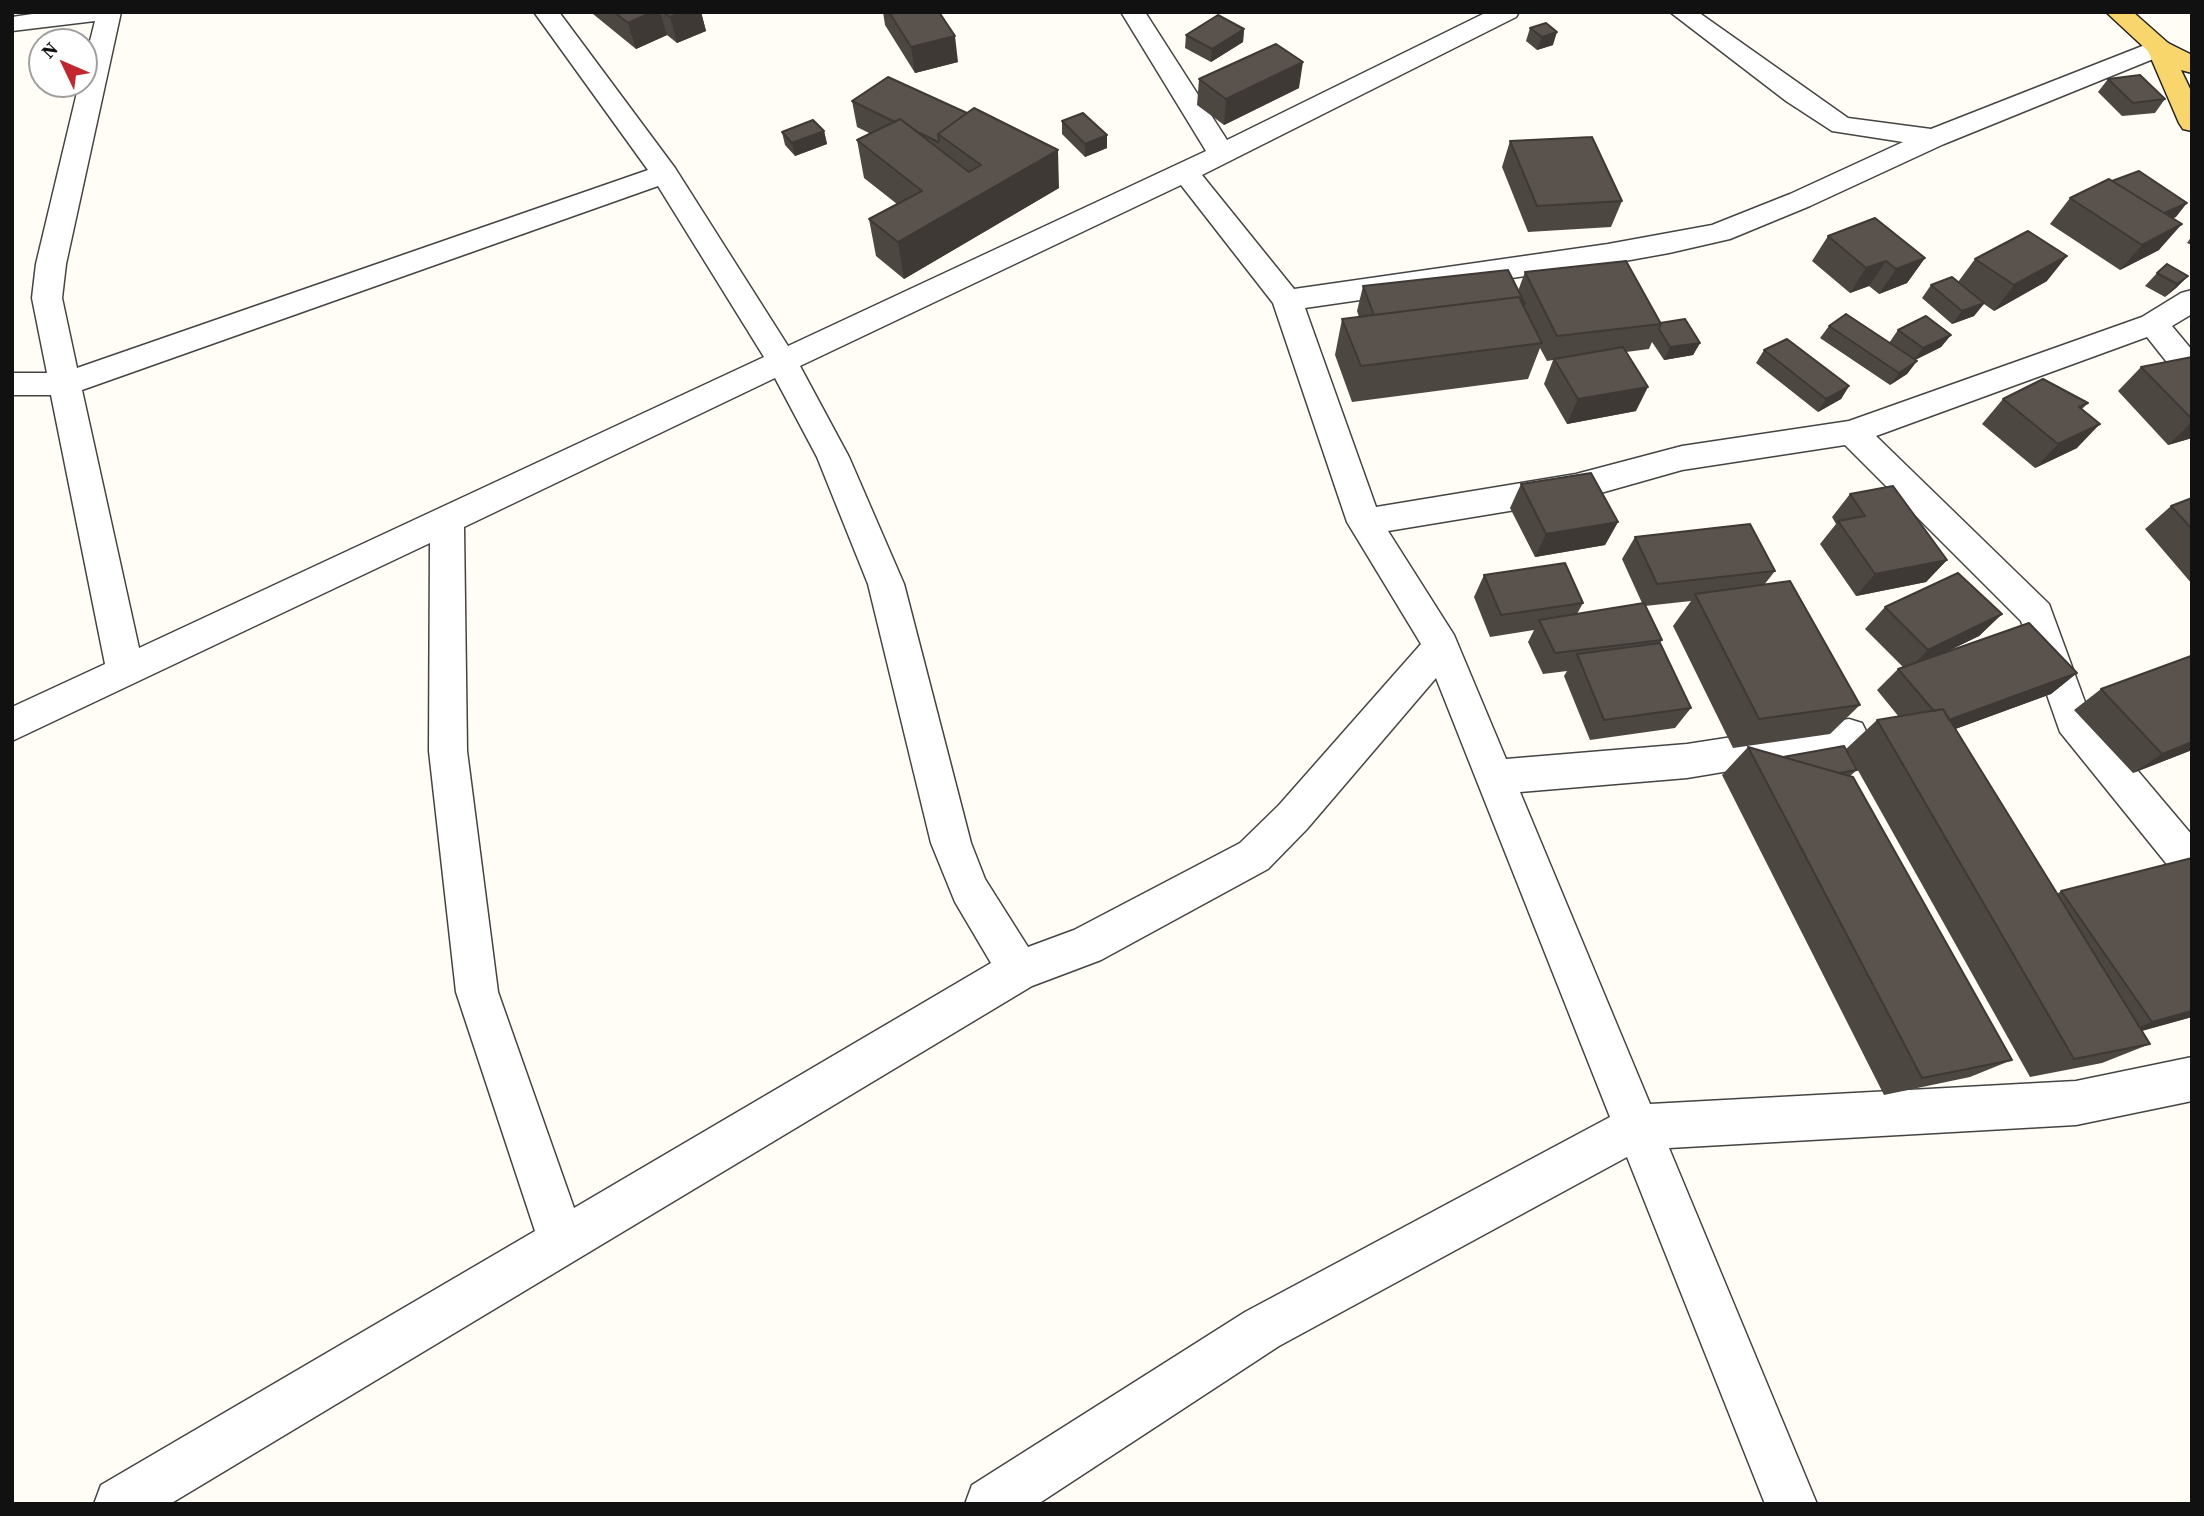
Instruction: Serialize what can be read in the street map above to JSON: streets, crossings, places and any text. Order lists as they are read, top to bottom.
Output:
{
  "north": "top left"
}
